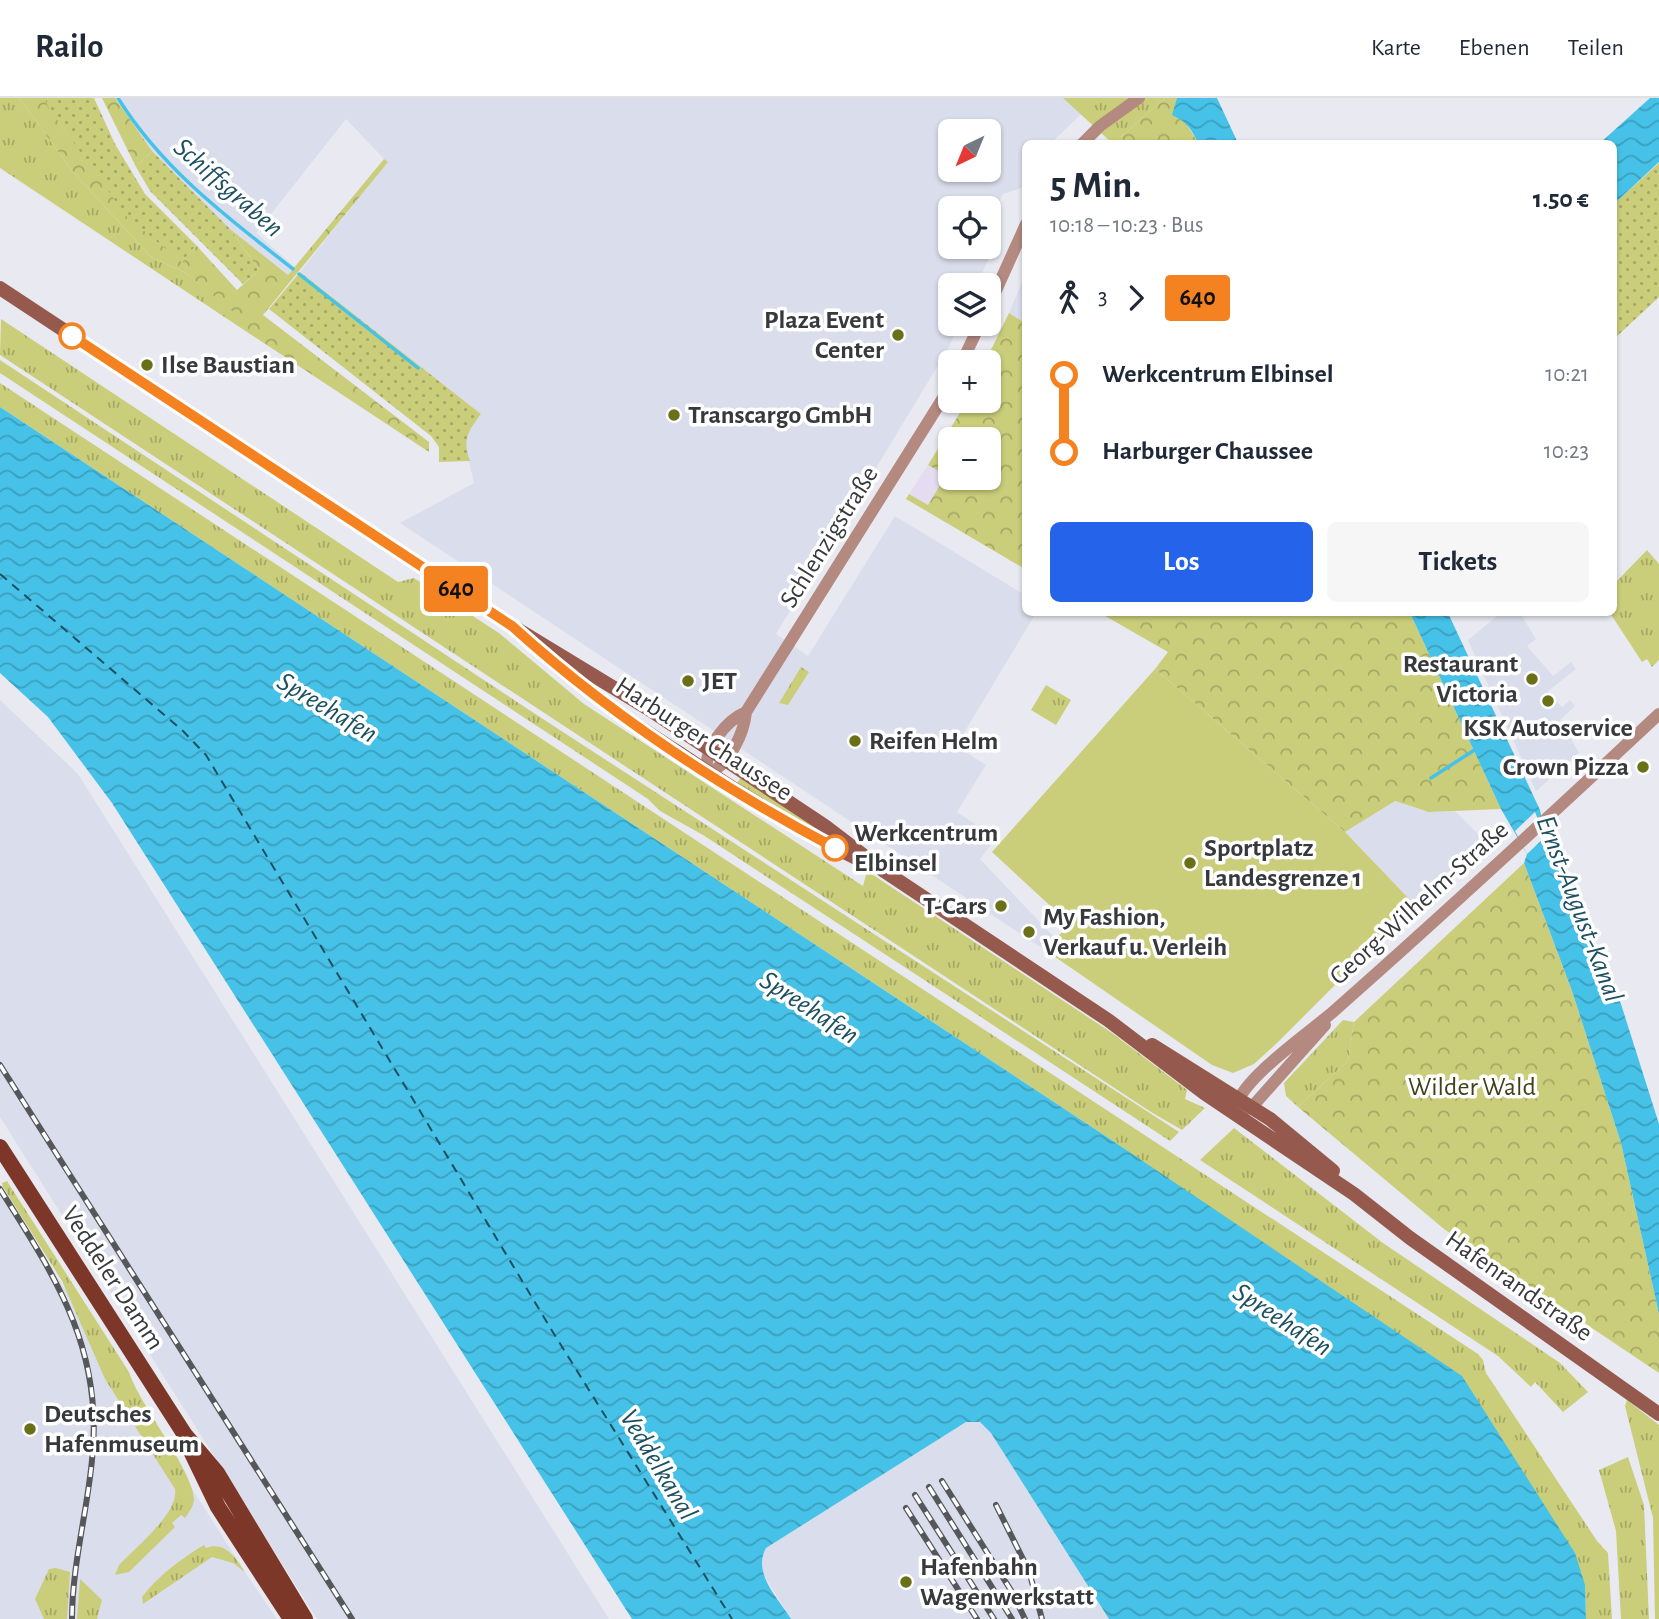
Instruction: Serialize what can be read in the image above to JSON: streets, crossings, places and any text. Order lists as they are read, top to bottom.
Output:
{
  "streets": {
    "main road": ["Harburger Chaussee", "Veddeler Damm", "Hafenrandstraße"],
    "street": ["Schlenzigstraße", "Georg-Wilhelm-Straße"]
  },
  "crossings": [
    ["Schlenzigstraße", "Harburger Chaussee"],
    ["Harburger Chaussee", "Georg-Wilhelm-Straße"],
    ["Harburger Chaussee", "Hafenrandstraße"],
    ["Georg-Wilhelm-Straße", "Hafenrandstraße"]
  ],
  "water": [
    "Schiffsgraben",
    "Spreehafen",
    "Ernst-August-Kanal",
    "Veddelkanal"
  ],
  "parks": ["Wilder Wald"],
  "places": [
    "Plaza Event Center",
    "Ilse Baustian",
    "Transcargo GmbH",
    "Restaurant Victoria",
    "JET",
    "KSK Autoservice",
    "Reifen Helm",
    "Crown Pizza",
    "Werkcentrum Elbinsel",
    "Sportplatz Landesgrenze 1",
    "T-Cars",
    "My Fashion, Verkauf u. Verleih",
    "Deutsches Hafenmuseum",
    "Hafenbahn Wagenwerkstatt"
  ],
  "lines": ["bus line 640"],
  "north": "bottom left",
  "page": {
    "header": "Railo",
    "nav": ["Karte", "Ebenen", "Teilen"],
    "on_map": "640",
    "map_buttons": ["+", "−"],
    "heading": ["5 Min.", "10:18 – 10:23 · Bus", "1.50 €"],
    "legs": ["3", "640"],
    "list": [
      {
        "name": "Werkcentrum Elbinsel",
        "value": "10:21"
      },
      {
        "name": "Harburger Chaussee",
        "value": "10:23"
      }
    ],
    "buttons": ["Los", "Tickets"]
  }
}
